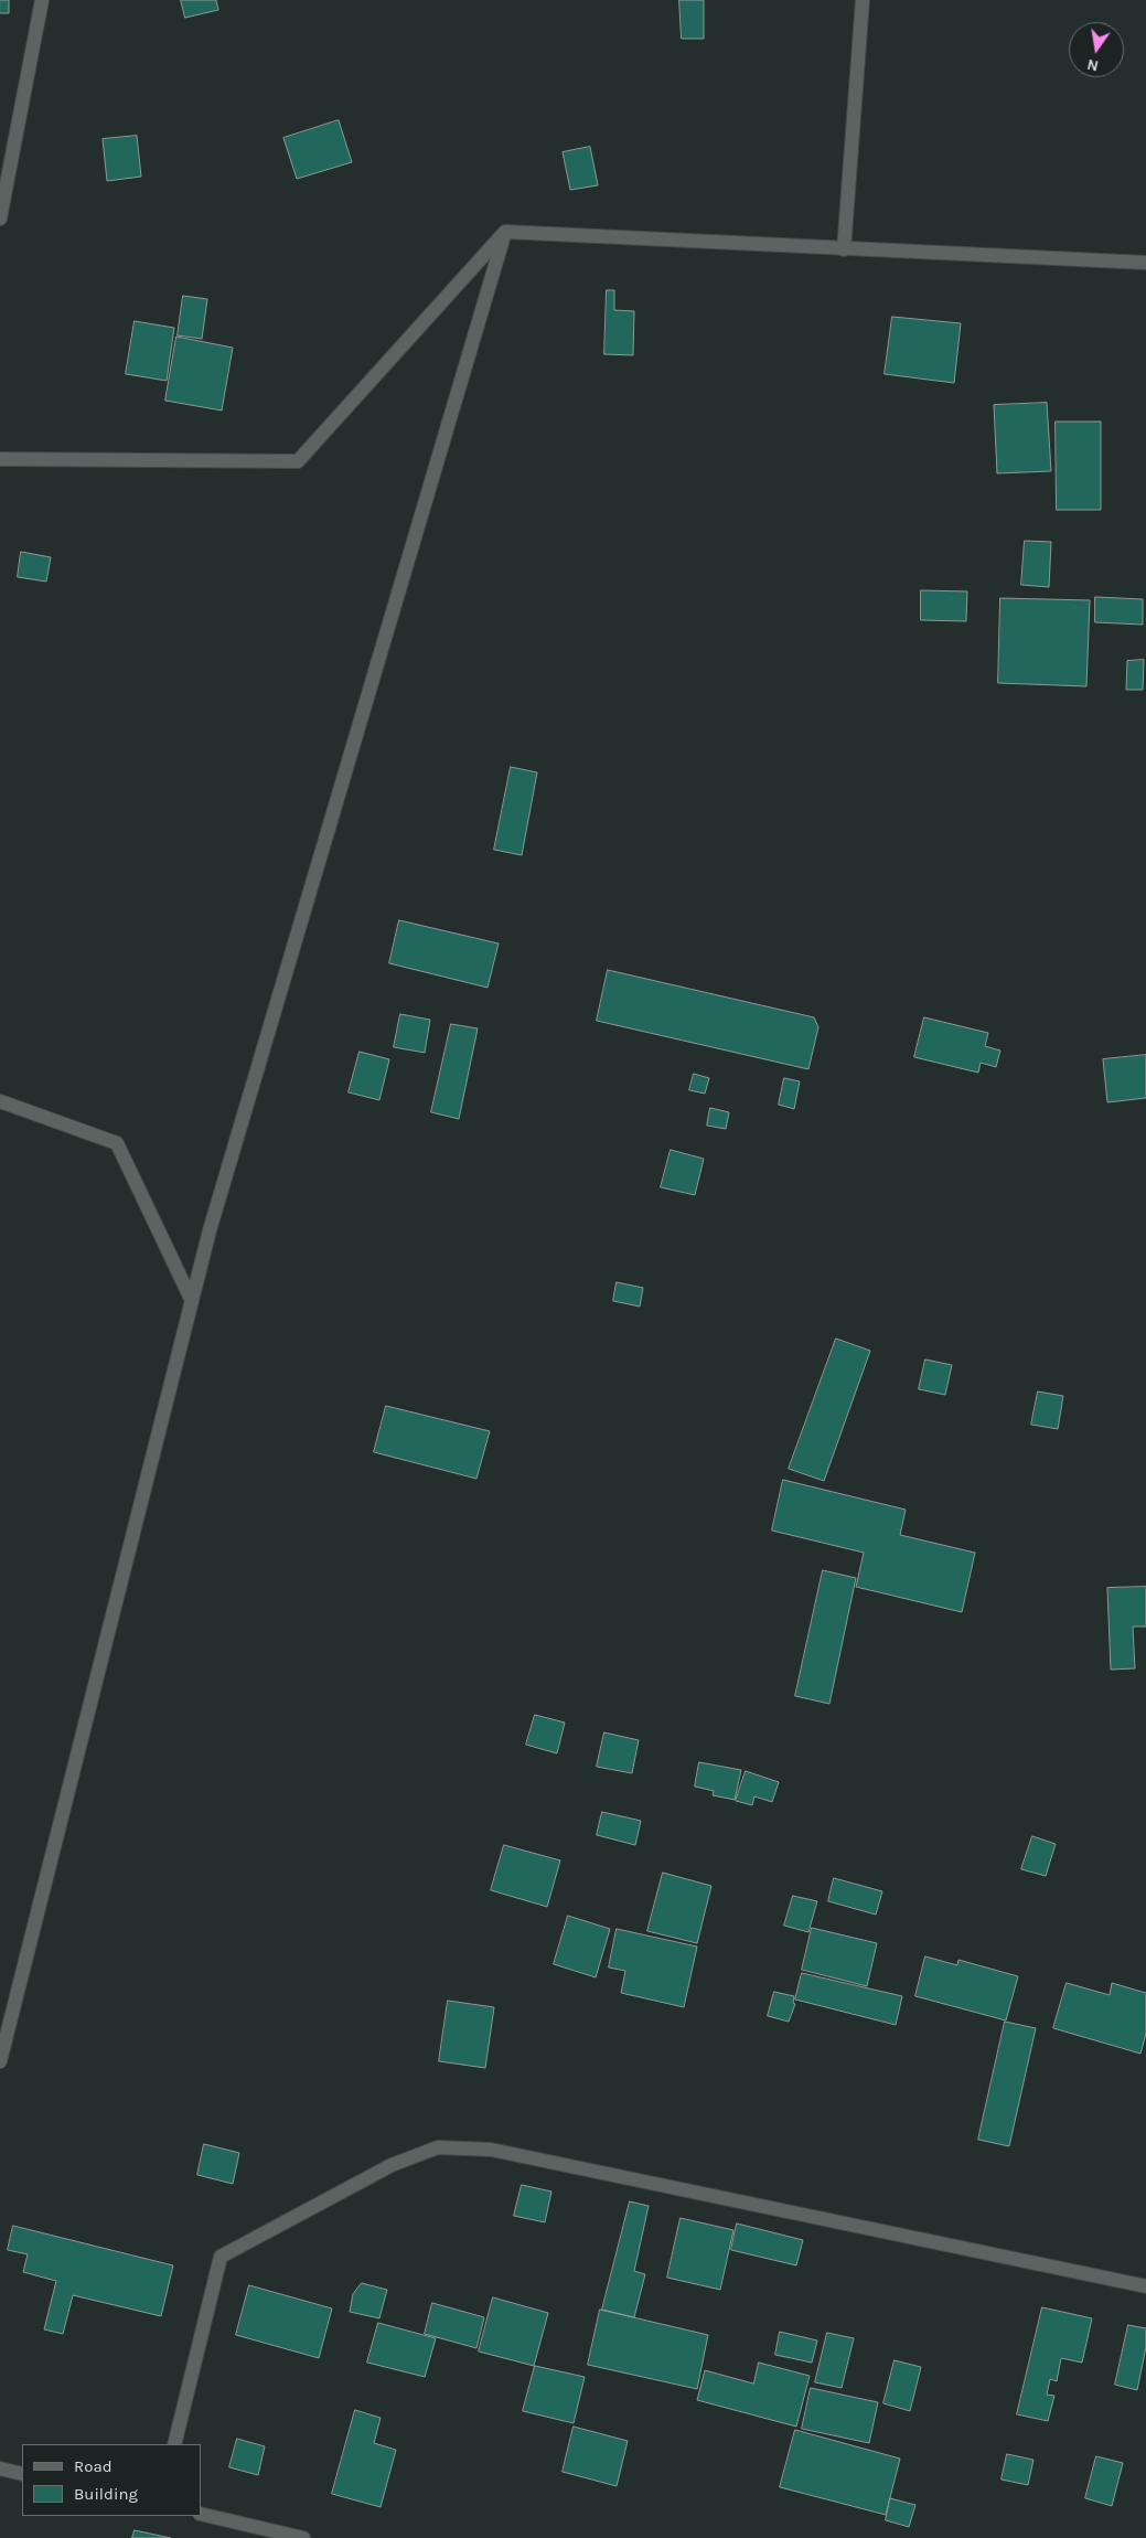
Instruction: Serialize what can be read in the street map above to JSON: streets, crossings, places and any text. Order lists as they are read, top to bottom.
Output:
{
  "legend": ["Road", "Building"],
  "north": "bottom"
}
